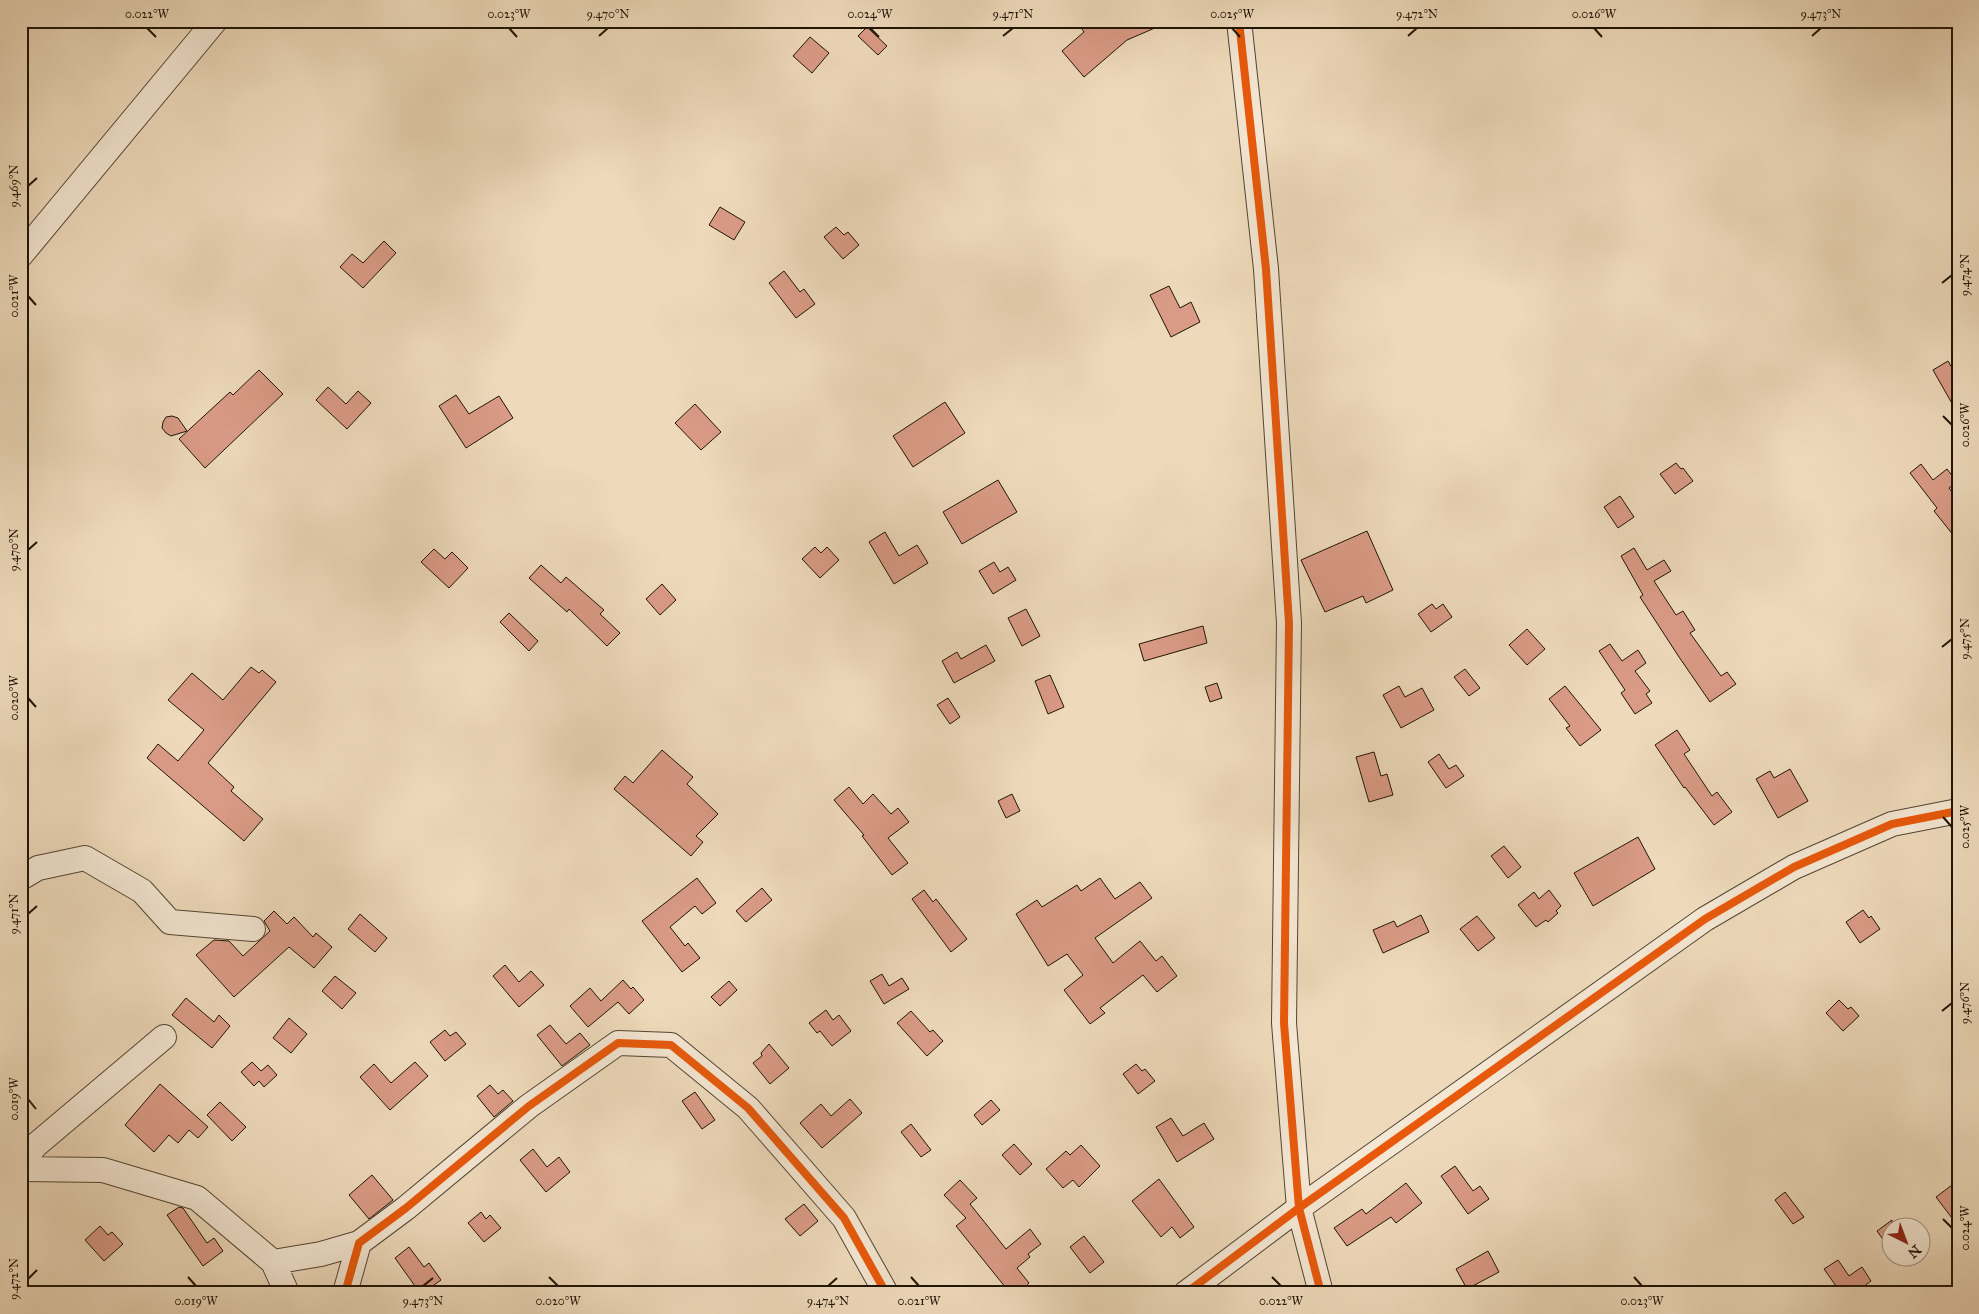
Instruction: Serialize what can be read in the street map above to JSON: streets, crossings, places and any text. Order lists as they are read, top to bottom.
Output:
{
  "north": "bottom right",
  "coordinates": [
    "0.022°W",
    "0.023°W",
    "9.470°N",
    "0.024°W",
    "9.471°N",
    "0.025°W",
    "9.472°N",
    "0.026°W",
    "9.473°N",
    "9.469°N",
    "9.474°N",
    "0.021°W",
    "9.475°N",
    "0.020°W",
    "9.476°N",
    "0.019°W"
  ]
}
